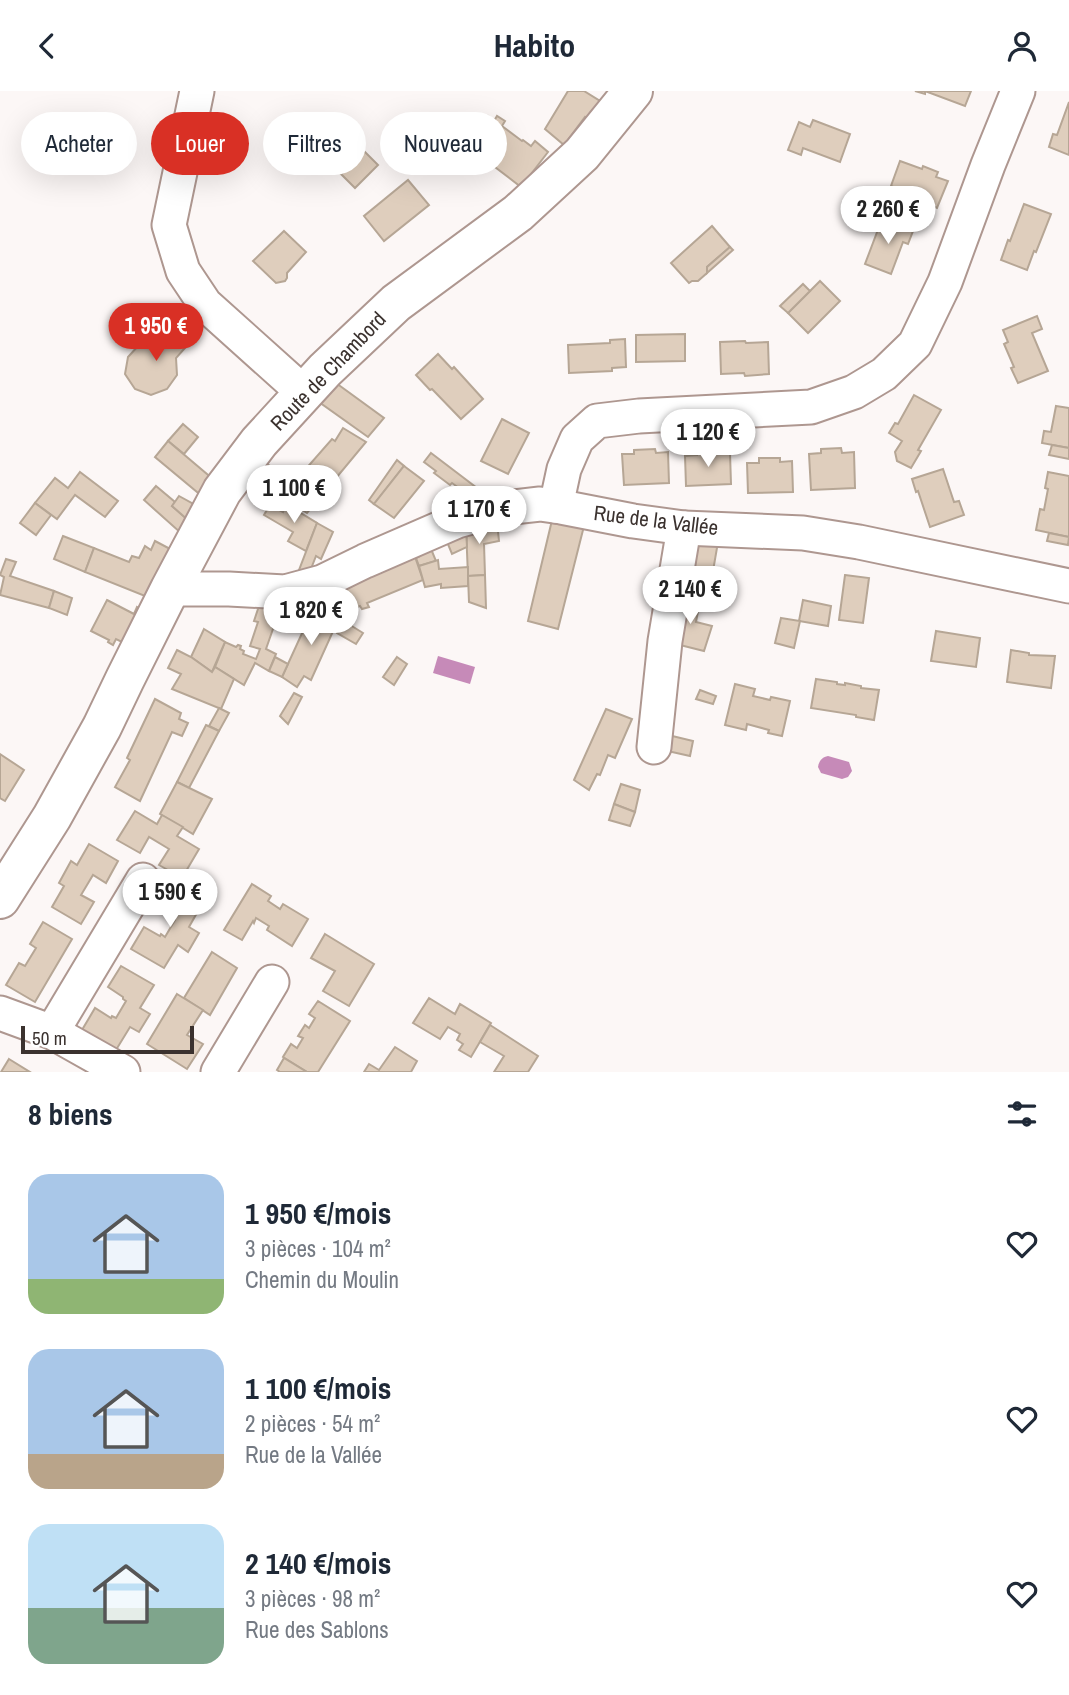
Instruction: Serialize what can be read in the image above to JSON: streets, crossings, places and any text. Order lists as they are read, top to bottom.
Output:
{
  "streets": {
    "main road": ["Route de Chambord"],
    "street": ["Rue de la Vallée"]
  },
  "crossings": [
    ["Route de Chambord", "Rue de la Vallée"]
  ],
  "scale_bar": "50 m",
  "page": {
    "header": "Habito",
    "chip": [
      "Acheter",
      "Louer",
      "Filtres",
      "Nouveau"
    ],
    "price": [
      "2 260 €",
      "1 950 €",
      "1 120 €",
      "1 100 €",
      "1 170 €",
      "2 140 €",
      "1 820 €",
      "1 590 €"
    ],
    "scale": "50 m",
    "heading": "8 biens",
    "list": [
      {
        "name": "1 950 €/mois",
        "note": "3 pièces · 104 m² · Chemin du Moulin"
      },
      {
        "name": "1 100 €/mois",
        "note": "2 pièces · 54 m² · Rue de la Vallée"
      },
      {
        "name": "2 140 €/mois",
        "note": "3 pièces · 98 m² · Rue des Sablons"
      }
    ]
  }
}
